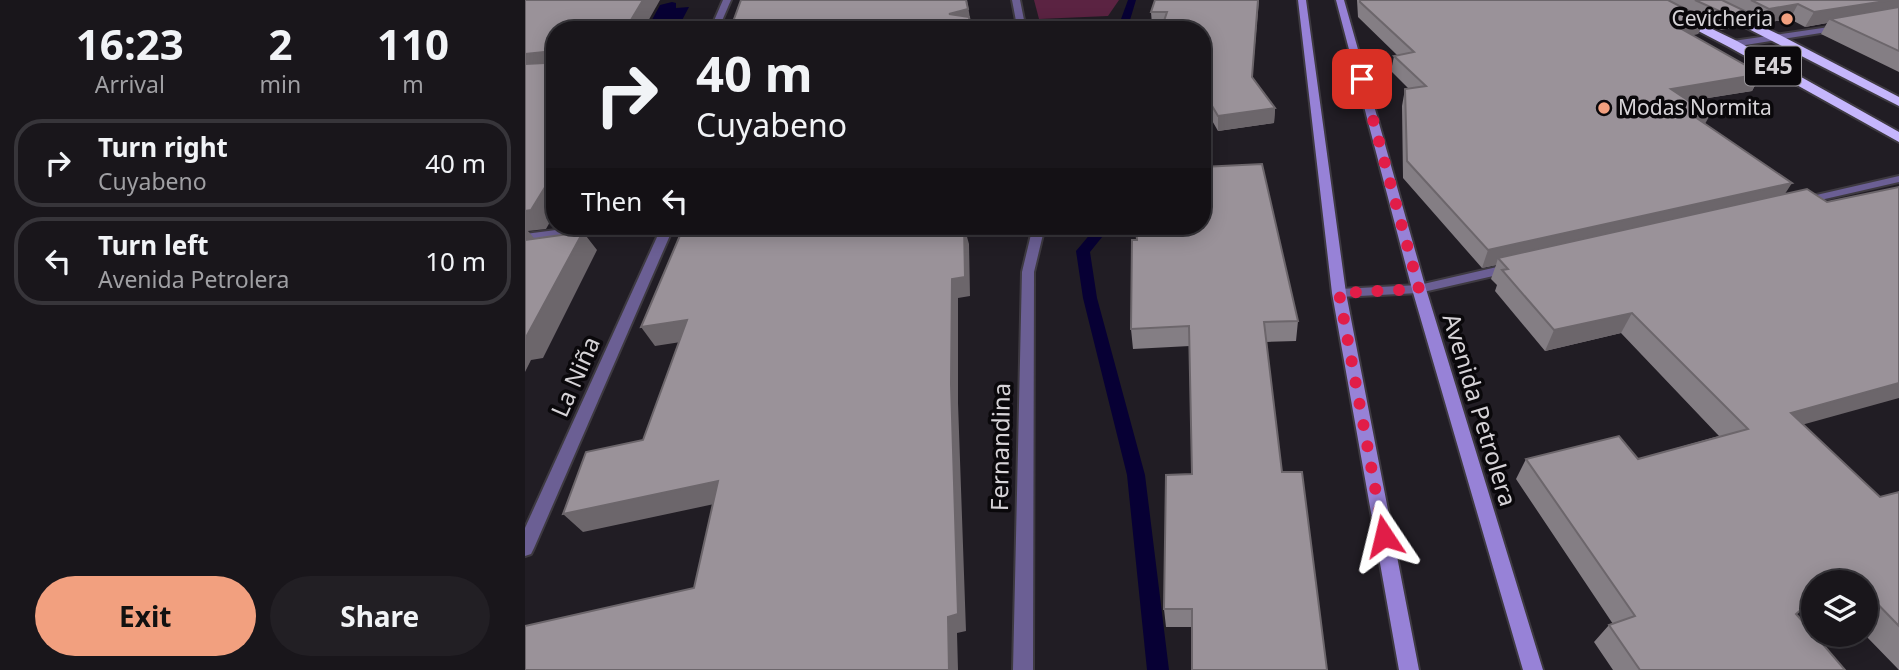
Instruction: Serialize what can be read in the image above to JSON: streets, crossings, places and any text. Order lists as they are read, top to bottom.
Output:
{
  "streets": {
    "highway": ["E45"],
    "main road": ["Avenida Petrolera"],
    "street": ["La Niña", "Fernandina"]
  },
  "places": ["Cevicheria", "Modas Normita"],
  "page": {
    "eta": [
      "16:23",
      "Arrival",
      "2",
      "min",
      "110",
      "m"
    ],
    "turn": ["40 m", "Cuyabeno"],
    "list": [
      {
        "name": "Turn right",
        "note": "Cuyabeno",
        "value": "40 m"
      },
      {
        "name": "Turn left",
        "note": "Avenida Petrolera",
        "value": "10 m"
      }
    ],
    "then": "Then",
    "buttons": ["Exit", "Share"]
  }
}
